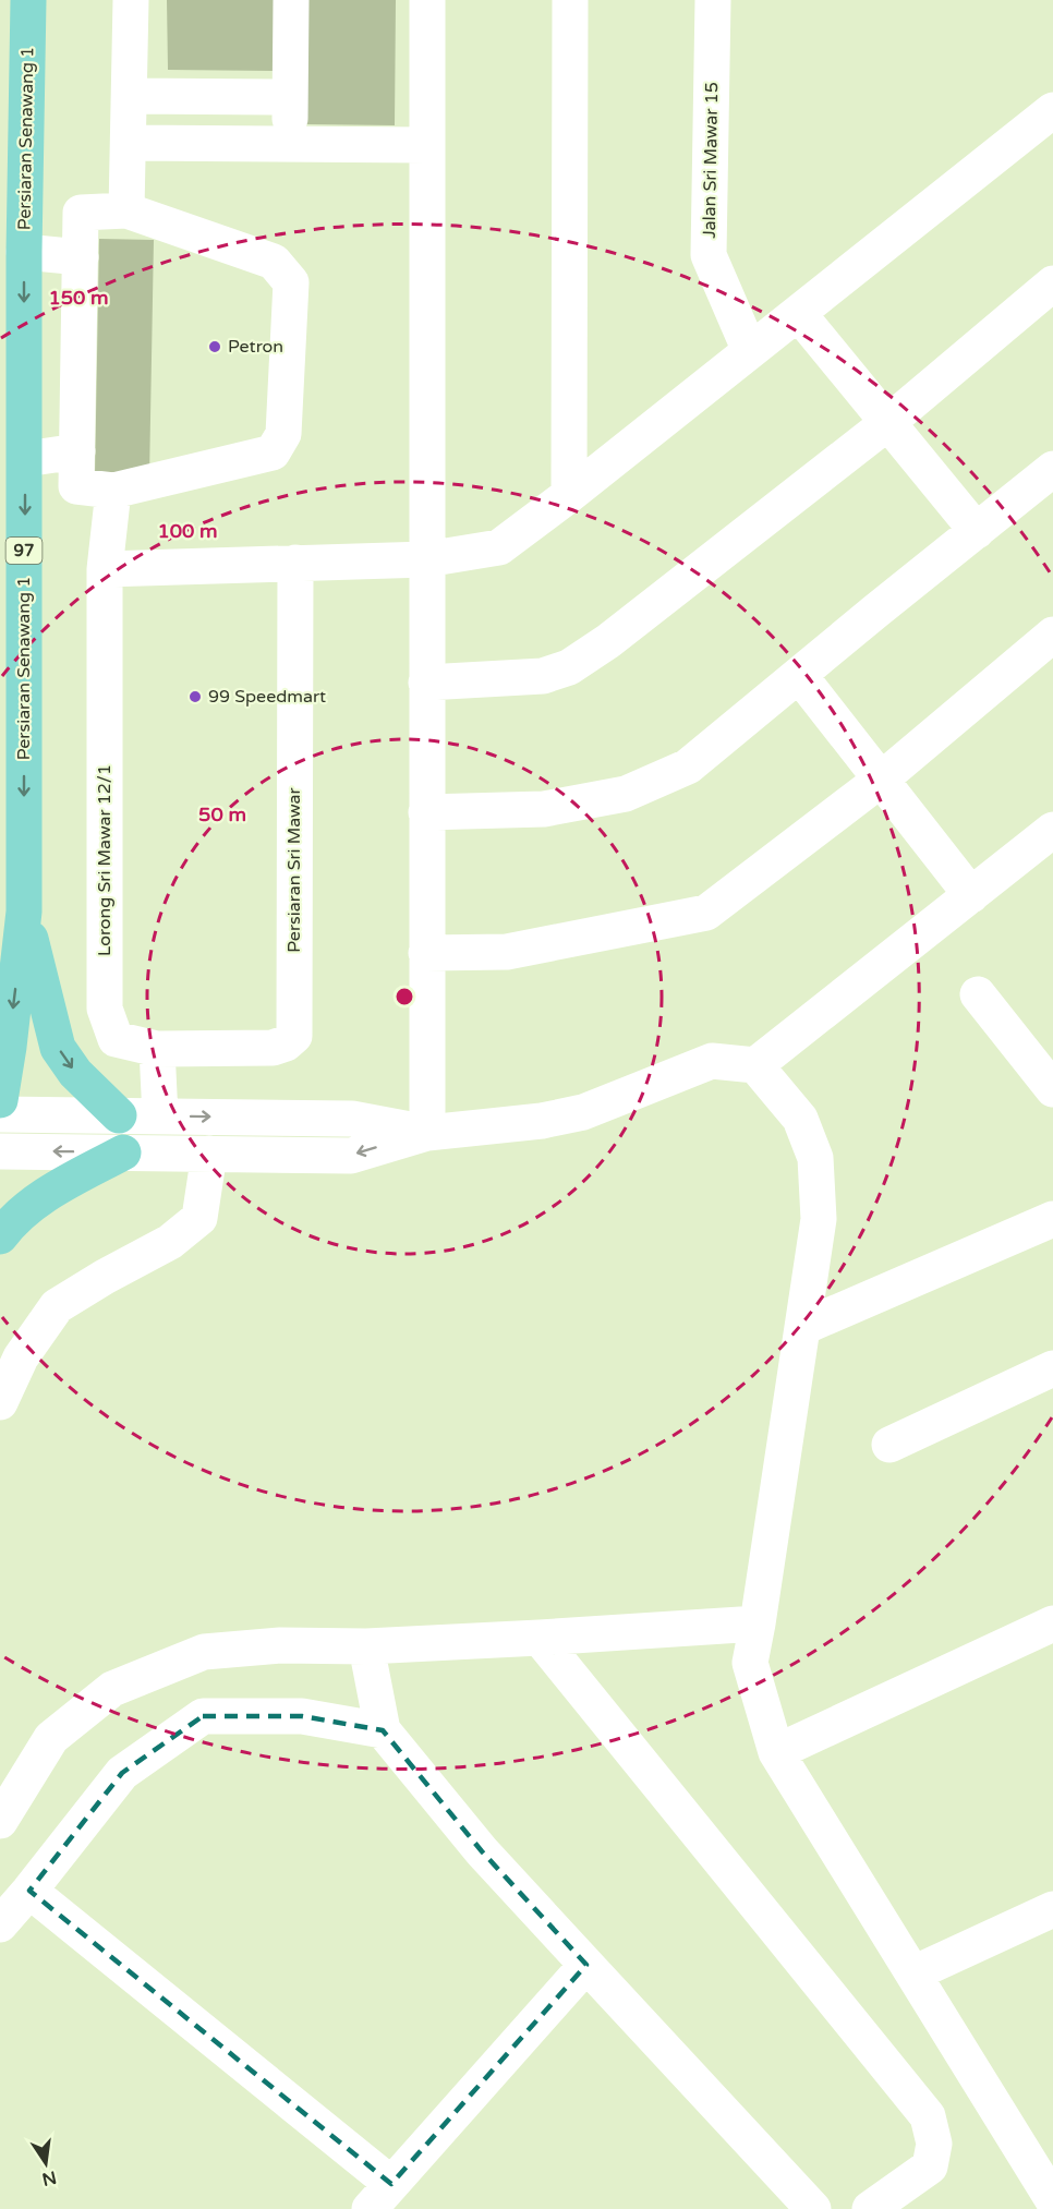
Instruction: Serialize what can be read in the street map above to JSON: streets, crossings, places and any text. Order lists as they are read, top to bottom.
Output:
{
  "streets": {
    "main road": ["Persiaran Senawang 1", "97"],
    "street": ["Jalan Sri Mawar 15", "Lorong Sri Mawar 12/1", "Persiaran Sri Mawar"]
  },
  "crossings": [
    ["Lorong Sri Mawar 12/1", "Persiaran Sri Mawar"]
  ],
  "one_way": ["Persiaran Senawang 1"],
  "places": ["Petron", "99 Speedmart"],
  "north": "bottom",
  "rings": ["150 m", "100 m", "50 m"]
}
